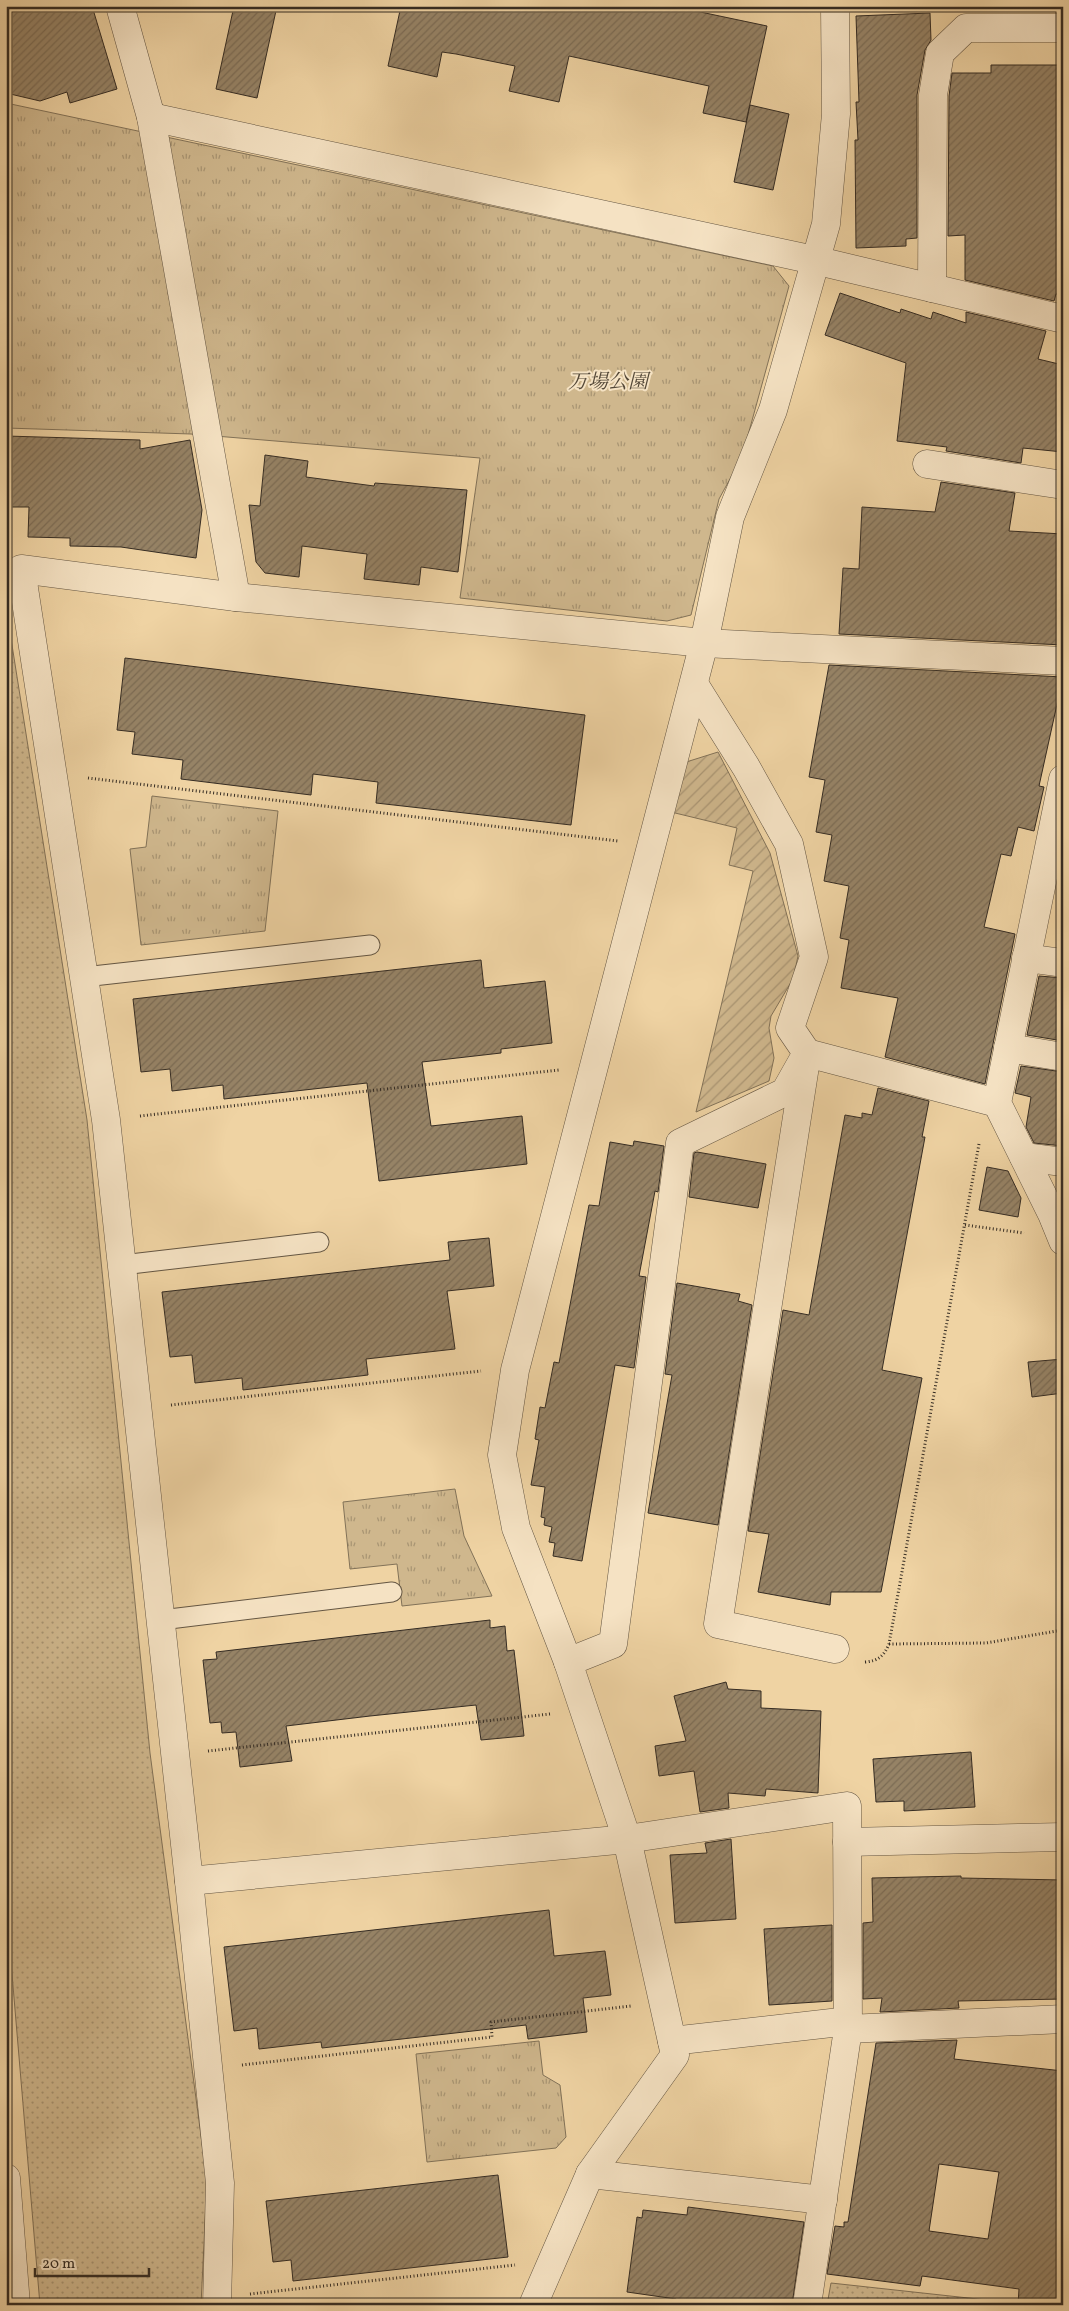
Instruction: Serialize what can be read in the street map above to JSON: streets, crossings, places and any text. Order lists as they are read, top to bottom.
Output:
{
  "parks": ["万場公園"],
  "scale_bar": "20 m"
}
